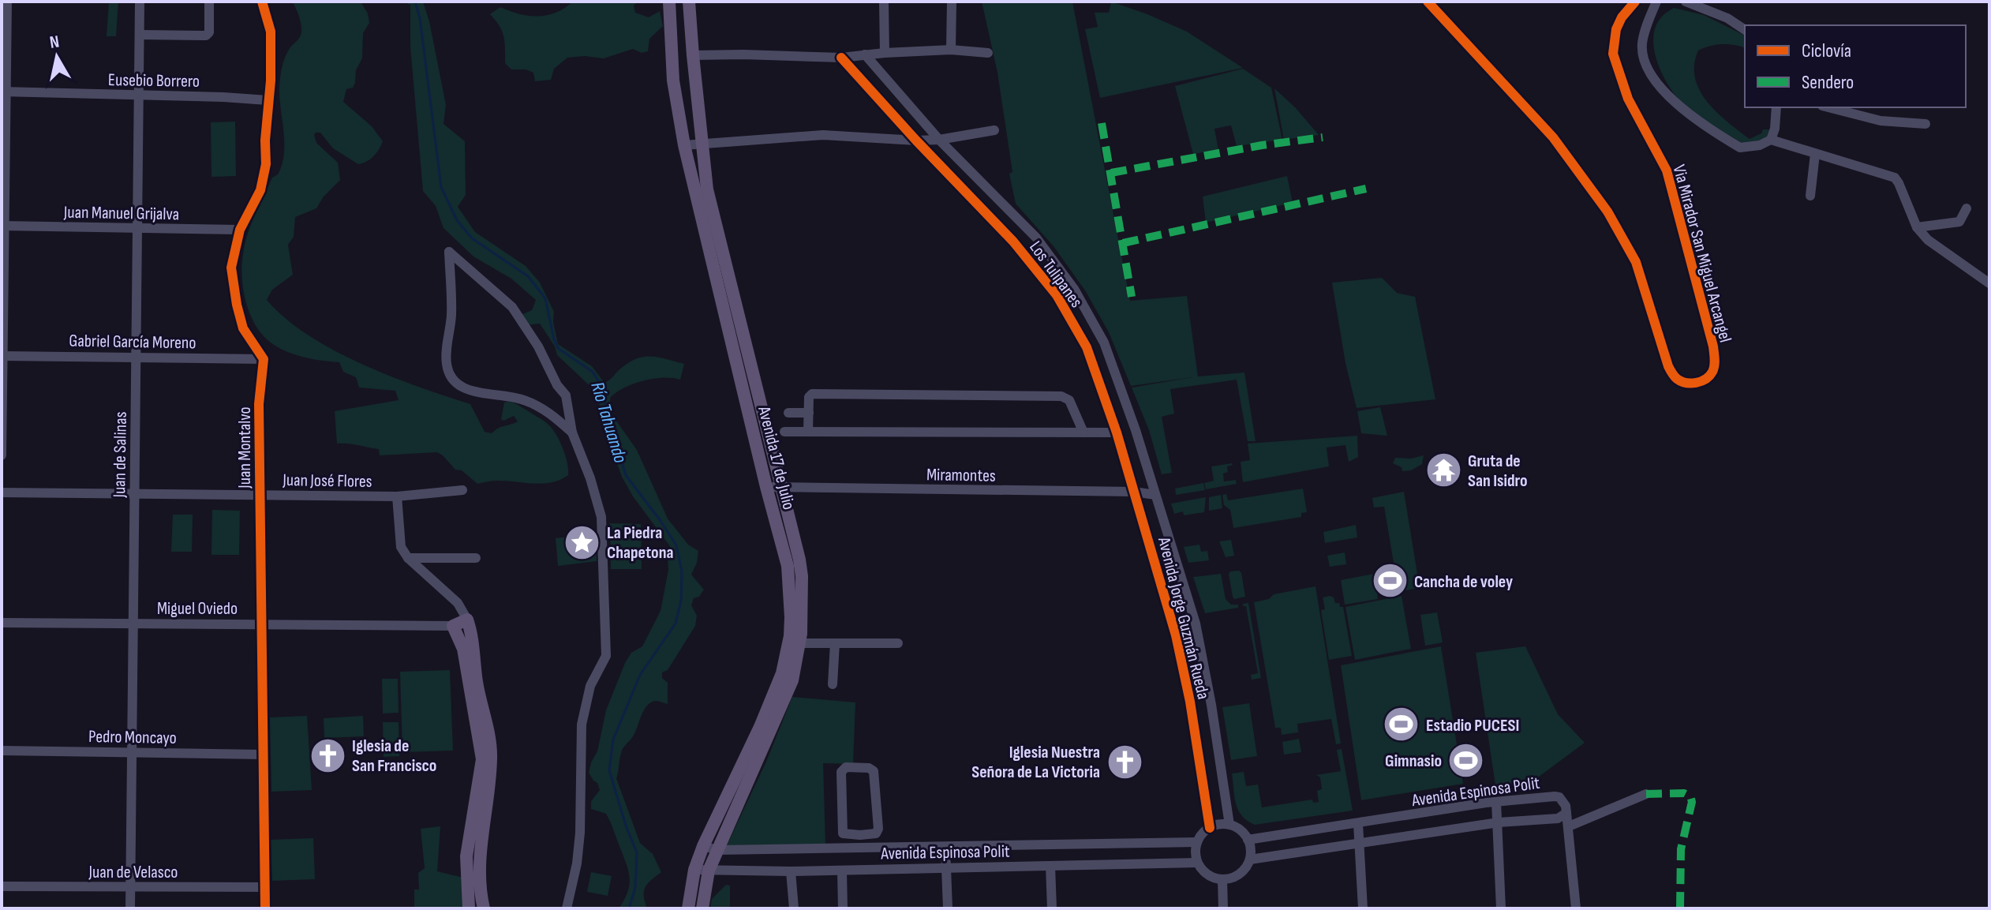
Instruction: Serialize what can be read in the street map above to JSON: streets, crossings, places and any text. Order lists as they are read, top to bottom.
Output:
{
  "streets": {
    "main road": ["Avenida 17 de Julio", "Miguel Oviedo"],
    "street": [
      "Eusebio Borrero",
      "Juan Manuel Grijalva",
      "Via Mirador San Miguel Arcangel",
      "Los Tulipanes",
      "Gabriel García Moreno",
      "Juan Montalvo",
      "Juan de Salinas",
      "Miramontes",
      "Juan José Flores",
      "Avenida Jorge Guzmán Rueda",
      "Pedro Moncayo",
      "Avenida Espinosa Polit",
      "Juan de Velasco"
    ]
  },
  "crossings": [
    ["Eusebio Borrero", "Juan de Salinas"],
    ["Juan Manuel Grijalva", "Juan de Salinas"],
    ["Los Tulipanes", "Miramontes"],
    ["Los Tulipanes", "Avenida Jorge Guzmán Rueda"],
    ["Gabriel García Moreno", "Juan Montalvo"],
    ["Gabriel García Moreno", "Juan de Salinas"],
    ["Juan Montalvo", "Juan José Flores"],
    ["Juan Montalvo", "Miguel Oviedo"],
    ["Juan Montalvo", "Pedro Moncayo"],
    ["Juan Montalvo", "Juan de Velasco"],
    ["Juan de Salinas", "Juan José Flores"],
    ["Juan de Salinas", "Miguel Oviedo"],
    ["Juan de Salinas", "Pedro Moncayo"],
    ["Juan de Salinas", "Juan de Velasco"],
    ["Avenida 17 de Julio", "Miramontes"],
    ["Avenida 17 de Julio", "Avenida Espinosa Polit"],
    ["Miramontes", "Avenida Jorge Guzmán Rueda"],
    ["Avenida Jorge Guzmán Rueda", "Avenida Espinosa Polit"]
  ],
  "water": ["Río Tahuando"],
  "places": {
    "temple": ["Gruta de San Isidro"],
    "place": ["La Piedra Chapetona"],
    "sports": ["Cancha de voley", "Estadio PUCESI", "Gimnasio"],
    "church": ["Iglesia de San Francisco", "Iglesia Nuestra Señora de La Victoria"]
  },
  "legend": ["Ciclovía", "Sendero"],
  "north": "top"
}
